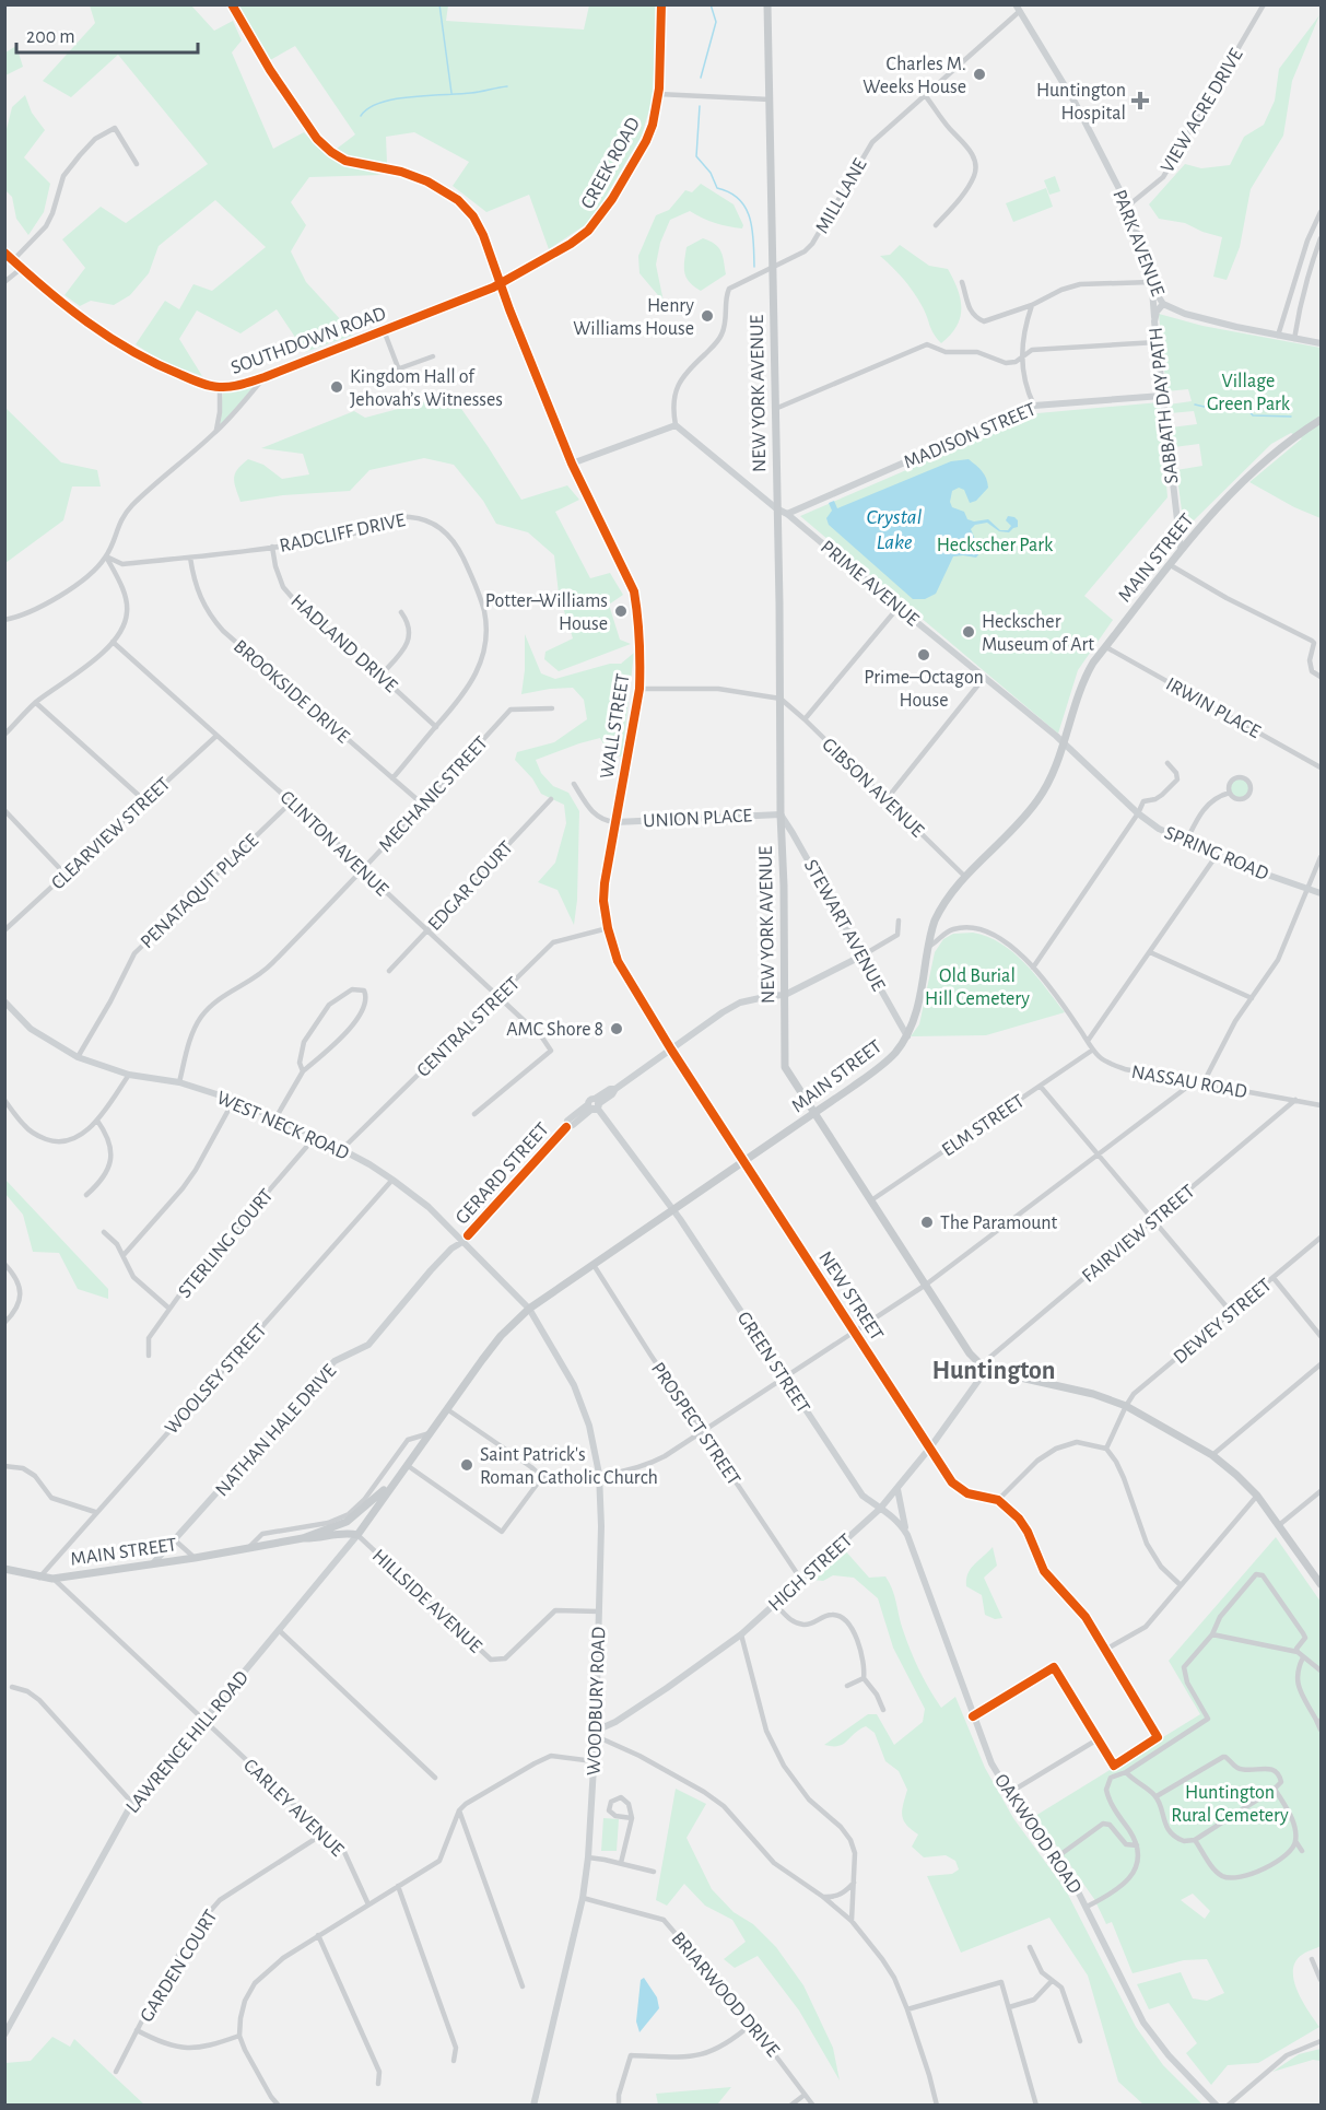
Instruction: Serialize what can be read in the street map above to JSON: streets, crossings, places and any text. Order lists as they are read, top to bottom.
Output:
{
  "streets": {
    "main road": ["NEW YORK AVENUE", "MAIN STREET"],
    "street": [
      "VIEW ACRE DRIVE",
      "CREEK ROAD",
      "MILL LANE",
      "PARK AVENUE",
      "SOUTHDOWN ROAD",
      "SABBATH DAY PATH",
      "MADISON STREET",
      "RADCLIFF DRIVE",
      "PRIME AVENUE",
      "HADLAND DRIVE",
      "BROOKSIDE DRIVE",
      "IRWIN PLACE",
      "WALL STREET",
      "GIBSON AVENUE",
      "MECHANIC STREET",
      "UNION PLACE",
      "CLEARVIEW STREET",
      "CLINTON AVENUE",
      "SPRING ROAD",
      "EDGAR COURT",
      "PENATAQUIT PLACE",
      "STEWART AVENUE",
      "CENTRAL STREET",
      "NASSAU ROAD",
      "WEST NECK ROAD",
      "ELM STREET",
      "GERARD STREET",
      "FAIRVIEW STREET",
      "STERLING COURT",
      "NEW STREET",
      "DEWEY STREET",
      "GREEN STREET",
      "WOOLSEY STREET",
      "PROSPECT STREET",
      "NATHAN HALE DRIVE",
      "HIGH STREET",
      "HILLSIDE AVENUE",
      "WOODBURY ROAD",
      "LAWRENCE HILL ROAD",
      "CARLEY AVENUE",
      "OAKWOOD ROAD",
      "GARDEN COURT",
      "BRIARWOOD DRIVE"
    ]
  },
  "crossings": [
    ["VIEW ACRE DRIVE", "PARK AVENUE"],
    ["CREEK ROAD", "SOUTHDOWN ROAD"],
    ["CREEK ROAD", "WALL STREET"],
    ["MILL LANE", "PARK AVENUE"],
    ["MILL LANE", "NEW YORK AVENUE"],
    ["MILL LANE", "PRIME AVENUE"],
    ["PARK AVENUE", "SABBATH DAY PATH"],
    ["SOUTHDOWN ROAD", "WALL STREET"],
    ["NEW YORK AVENUE", "MAIN STREET"],
    ["NEW YORK AVENUE", "PRIME AVENUE"],
    ["NEW YORK AVENUE", "GIBSON AVENUE"],
    ["NEW YORK AVENUE", "UNION PLACE"],
    ["NEW YORK AVENUE", "STEWART AVENUE"],
    ["NEW YORK AVENUE", "ELM STREET"],
    ["NEW YORK AVENUE", "GERARD STREET"],
    ["NEW YORK AVENUE", "FAIRVIEW STREET"],
    ["NEW YORK AVENUE", "HIGH STREET"],
    ["SABBATH DAY PATH", "MADISON STREET"],
    ["SABBATH DAY PATH", "MAIN STREET"],
    ["MADISON STREET", "PRIME AVENUE"],
    ["RADCLIFF DRIVE", "HADLAND DRIVE"],
    ["RADCLIFF DRIVE", "BROOKSIDE DRIVE"],
    ["MAIN STREET", "PRIME AVENUE"],
    ["MAIN STREET", "IRWIN PLACE"],
    ["MAIN STREET", "WALL STREET"],
    ["MAIN STREET", "GIBSON AVENUE"],
    ["MAIN STREET", "SPRING ROAD"],
    ["MAIN STREET", "STEWART AVENUE"],
    ["MAIN STREET", "NASSAU ROAD"],
    ["MAIN STREET", "WEST NECK ROAD"],
    ["MAIN STREET", "NEW STREET"],
    ["MAIN STREET", "GREEN STREET"],
    ["MAIN STREET", "WOOLSEY STREET"],
    ["MAIN STREET", "PROSPECT STREET"],
    ["MAIN STREET", "NATHAN HALE DRIVE"],
    ["MAIN STREET", "HILLSIDE AVENUE"],
    ["MAIN STREET", "WOODBURY ROAD"],
    ["MAIN STREET", "LAWRENCE HILL ROAD"],
    ["MAIN STREET", "CARLEY AVENUE"],
    ["PRIME AVENUE", "SPRING ROAD"],
    ["BROOKSIDE DRIVE", "MECHANIC STREET"],
    ["WALL STREET", "UNION PLACE"],
    ["WALL STREET", "CENTRAL STREET"],
    ["WALL STREET", "GERARD STREET"],
    ["WALL STREET", "NEW STREET"],
    ["MECHANIC STREET", "CLINTON AVENUE"],
    ["MECHANIC STREET", "WEST NECK ROAD"],
    ["UNION PLACE", "STEWART AVENUE"],
    ["CLEARVIEW STREET", "CLINTON AVENUE"],
    ["CLINTON AVENUE", "EDGAR COURT"],
    ["CLINTON AVENUE", "PENATAQUIT PLACE"],
    ["CLINTON AVENUE", "CENTRAL STREET"],
    ["PENATAQUIT PLACE", "WEST NECK ROAD"],
    ["STEWART AVENUE", "GERARD STREET"],
    ["CENTRAL STREET", "WEST NECK ROAD"],
    ["NASSAU ROAD", "ELM STREET"],
    ["NASSAU ROAD", "FAIRVIEW STREET"],
    ["WEST NECK ROAD", "GERARD STREET"],
    ["WEST NECK ROAD", "STERLING COURT"],
    ["WEST NECK ROAD", "WOOLSEY STREET"],
    ["WEST NECK ROAD", "NATHAN HALE DRIVE"],
    ["WEST NECK ROAD", "WOODBURY ROAD"],
    ["GERARD STREET", "NATHAN HALE DRIVE"],
    ["FAIRVIEW STREET", "HIGH STREET"],
    ["NEW STREET", "HIGH STREET"],
    ["GREEN STREET", "HIGH STREET"],
    ["GREEN STREET", "OAKWOOD ROAD"],
    ["PROSPECT STREET", "HIGH STREET"],
    ["HIGH STREET", "WOODBURY ROAD"],
    ["HIGH STREET", "OAKWOOD ROAD"],
    ["HILLSIDE AVENUE", "WOODBURY ROAD"],
    ["HILLSIDE AVENUE", "LAWRENCE HILL ROAD"],
    ["WOODBURY ROAD", "BRIARWOOD DRIVE"],
    ["LAWRENCE HILL ROAD", "CARLEY AVENUE"],
    ["CARLEY AVENUE", "GARDEN COURT"]
  ],
  "districts": ["Huntington"],
  "water": ["Crystal Lake"],
  "parks": [
    "Village Green Park",
    "Heckscher Park",
    "Old Burial Hill Cemetery",
    "Huntington Rural Cemetery"
  ],
  "places": {
    "other": [
      "Charles M. Weeks House",
      "Henry Williams House",
      "Kingdom Hall of Jehovah’s Witnesses",
      "Potter–Williams House",
      "Heckscher Museum of Art",
      "Prime–Octagon House",
      "AMC Shore 8",
      "The Paramount",
      "Saint Patrick's Roman Catholic Church"
    ],
    "health": ["Huntington Hospital"]
  },
  "scale_bar": "200 m"
}
